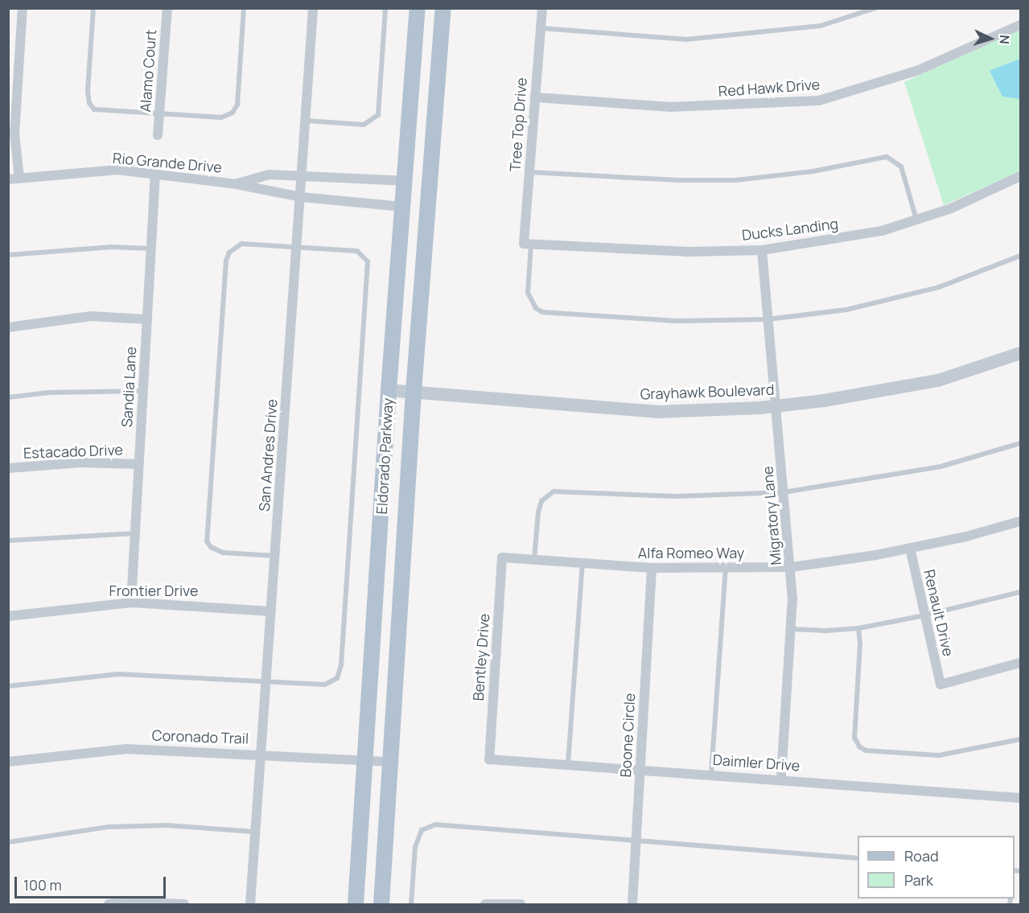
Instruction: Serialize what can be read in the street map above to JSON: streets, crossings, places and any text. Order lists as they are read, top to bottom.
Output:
{
  "streets": {
    "main road": ["Eldorado Parkway"],
    "street": [
      "Alamo Court",
      "Red Hawk Drive",
      "Tree Top Drive",
      "Rio Grande Drive",
      "Ducks Landing",
      "Sandia Lane",
      "Grayhawk Boulevard",
      "Estacado Drive",
      "San Andres Drive",
      "Migratory Lane",
      "Alfa Romeo Way",
      "Frontier Drive",
      "Renault Drive",
      "Bentley Drive",
      "Boone Circle",
      "Coronado Trail",
      "Daimler Drive"
    ]
  },
  "crossings": [
    ["Red Hawk Drive", "Tree Top Drive"],
    ["Tree Top Drive", "Ducks Landing"],
    ["Rio Grande Drive", "Sandia Lane"],
    ["Rio Grande Drive", "San Andres Drive"],
    ["Rio Grande Drive", "Eldorado Parkway"],
    ["Ducks Landing", "Migratory Lane"],
    ["Sandia Lane", "Estacado Drive"],
    ["Sandia Lane", "Frontier Drive"],
    ["Grayhawk Boulevard", "Eldorado Parkway"],
    ["Grayhawk Boulevard", "Migratory Lane"],
    ["San Andres Drive", "Frontier Drive"],
    ["San Andres Drive", "Coronado Trail"],
    ["Eldorado Parkway", "Coronado Trail"],
    ["Migratory Lane", "Alfa Romeo Way"],
    ["Migratory Lane", "Daimler Drive"],
    ["Alfa Romeo Way", "Renault Drive"],
    ["Alfa Romeo Way", "Bentley Drive"],
    ["Alfa Romeo Way", "Boone Circle"],
    ["Bentley Drive", "Daimler Drive"],
    ["Boone Circle", "Daimler Drive"]
  ],
  "legend": ["Road", "Park"],
  "scale_bar": "100 m",
  "north": "right"
}
